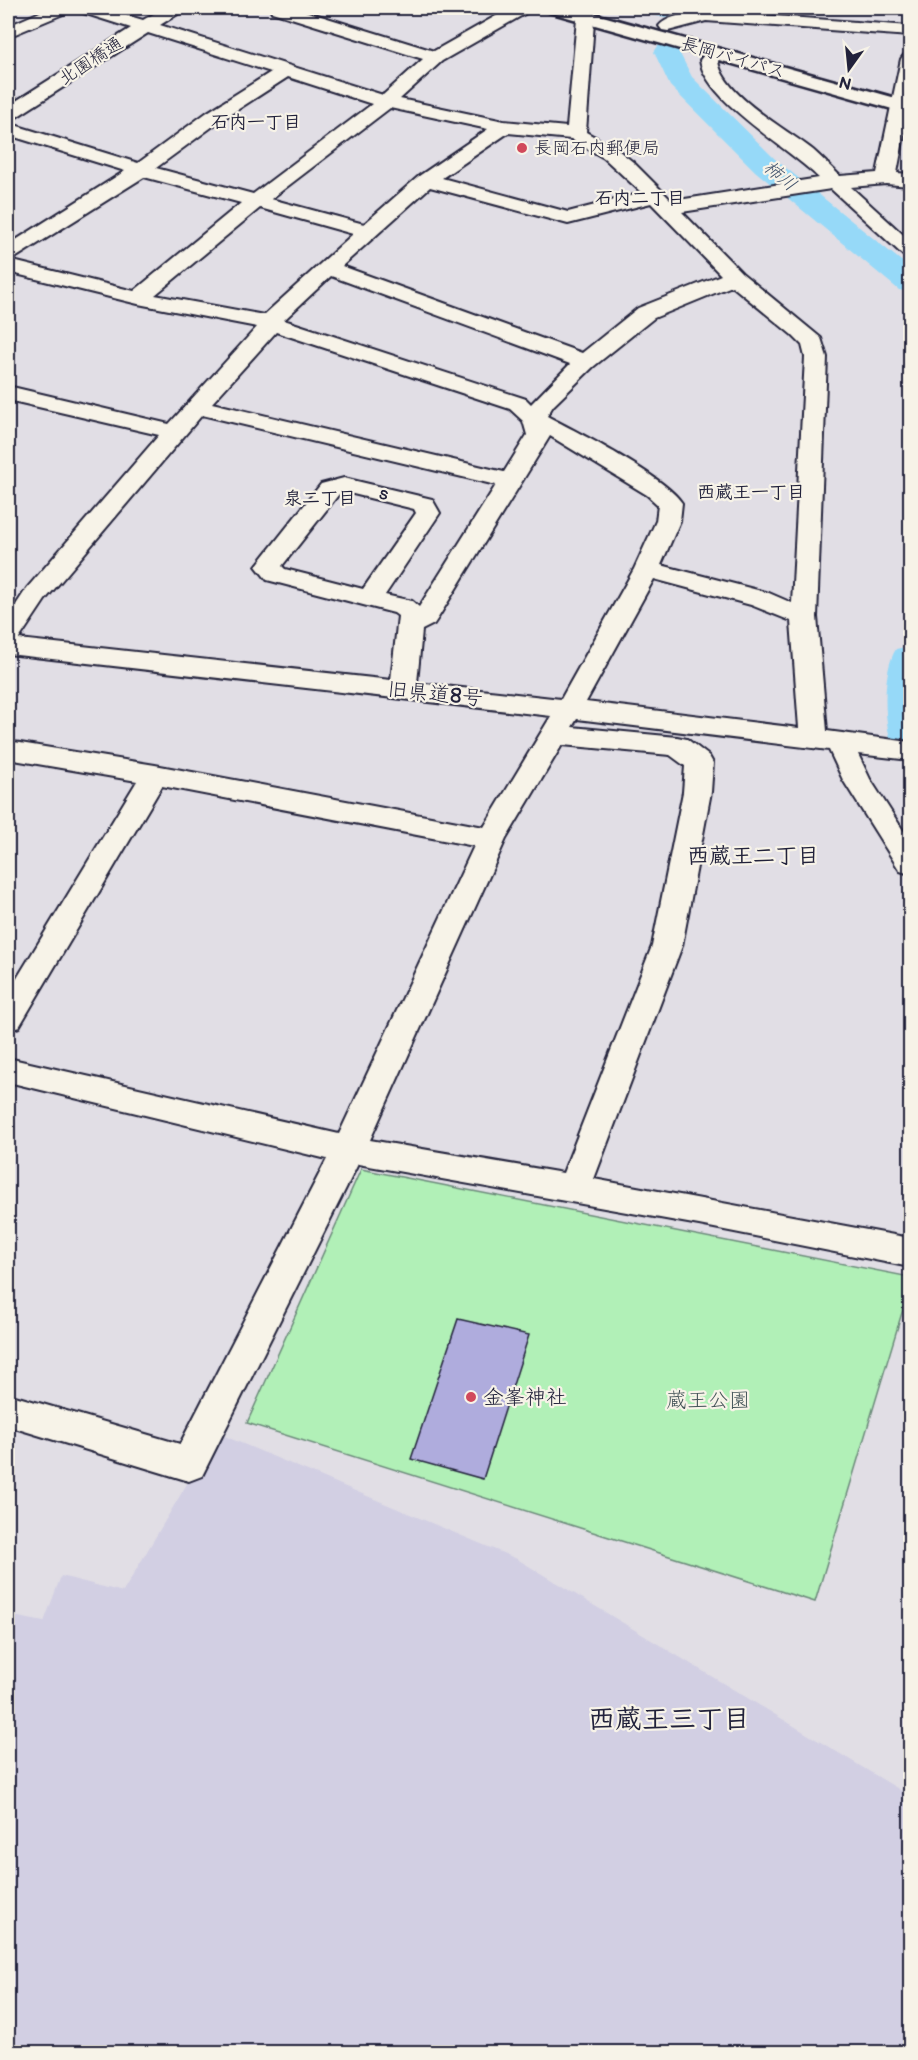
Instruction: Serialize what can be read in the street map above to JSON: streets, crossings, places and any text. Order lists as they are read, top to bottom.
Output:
{
  "streets": {
    "highway": ["長岡バイパス"],
    "street": ["北園橋通", "s", "旧県道8号"]
  },
  "districts": [
    "石内一丁目",
    "石内二丁目",
    "西蔵王一丁目",
    "泉二丁目",
    "西蔵王二丁目",
    "西蔵王三丁目"
  ],
  "water": ["柿川"],
  "parks": ["蔵王公園"],
  "places": ["長岡石内郵便局", "金峯神社"],
  "north": "bottom"
}
